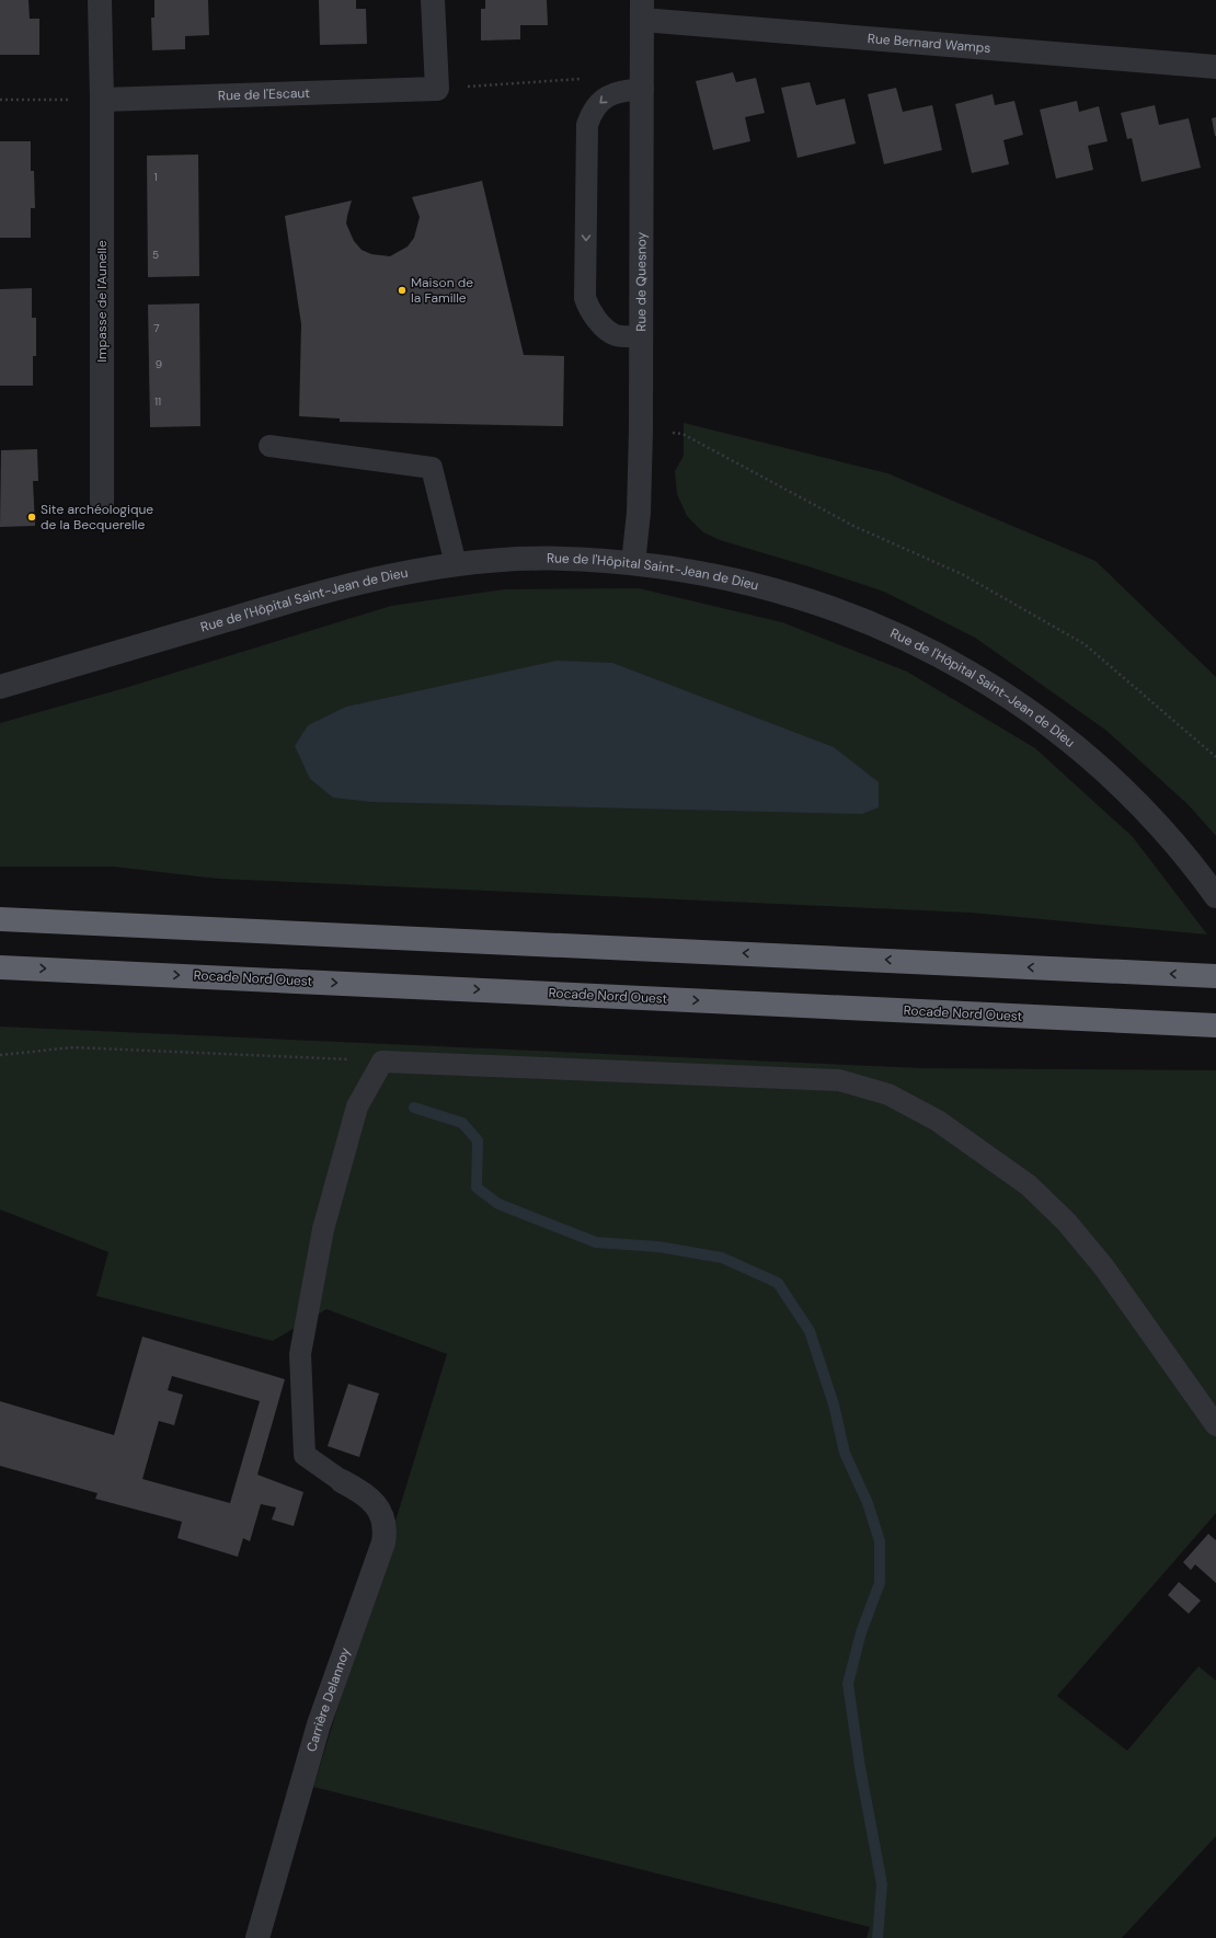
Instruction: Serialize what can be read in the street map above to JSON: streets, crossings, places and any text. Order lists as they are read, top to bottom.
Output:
{
  "streets": {
    "highway": ["Rocade Nord Ouest"],
    "street": [
      "Rue Bernard Wamps",
      "Rue de l'Escaut",
      "Rue de Quesnoy",
      "Impasse de l'Aunelle",
      "Rue de l'Hôpital Saint-Jean de Dieu",
      "Carrière Delannoy"
    ]
  },
  "crossings": [
    ["Rue Bernard Wamps", "Rue de Quesnoy"],
    ["Rue de l'Escaut", "Impasse de l'Aunelle"],
    ["Rue de Quesnoy", "Rue de l'Hôpital Saint-Jean de Dieu"]
  ],
  "places": ["Maison de la Famille", "Site archéologique de la Becquerelle"],
  "house_numbers": [
    "1",
    "5",
    "7",
    "9",
    "11"
  ]
}
